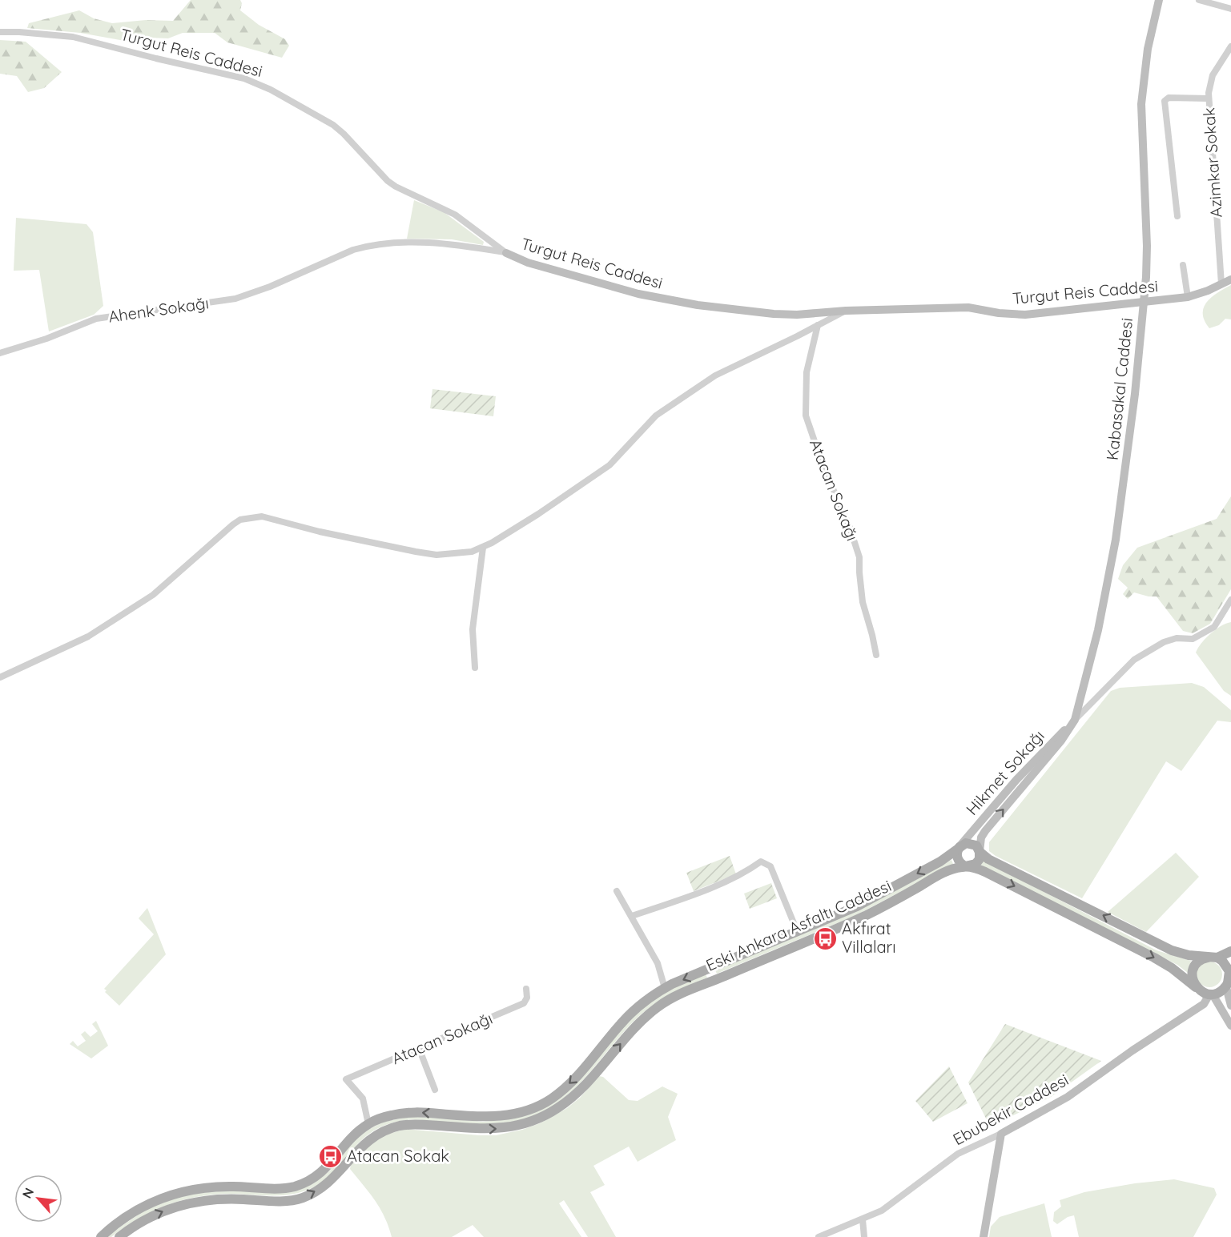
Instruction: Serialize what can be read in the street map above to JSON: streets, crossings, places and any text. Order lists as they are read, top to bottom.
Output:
{
  "streets": {
    "main road": ["Eski Ankara Asfaltı Caddesi"],
    "street": [
      "Turgut Reis Caddesi",
      "Azimkar Sokak",
      "Ahenk Sokağı",
      "Kabasakal Caddesi",
      "Atacan Sokağı",
      "Hikmet Sokağı",
      "Ebubekir Caddesi"
    ]
  },
  "crossings": [
    ["Turgut Reis Caddesi", "Azimkar Sokak"],
    ["Turgut Reis Caddesi", "Ahenk Sokağı"],
    ["Turgut Reis Caddesi", "Kabasakal Caddesi"],
    ["Kabasakal Caddesi", "Hikmet Sokağı"],
    ["Atacan Sokağı", "Eski Ankara Asfaltı Caddesi"],
    ["Hikmet Sokağı", "Eski Ankara Asfaltı Caddesi"]
  ],
  "places": {
    "bus stop": ["Akfırat Villaları", "Atacan Sokak"]
  },
  "north": "top left"
}
